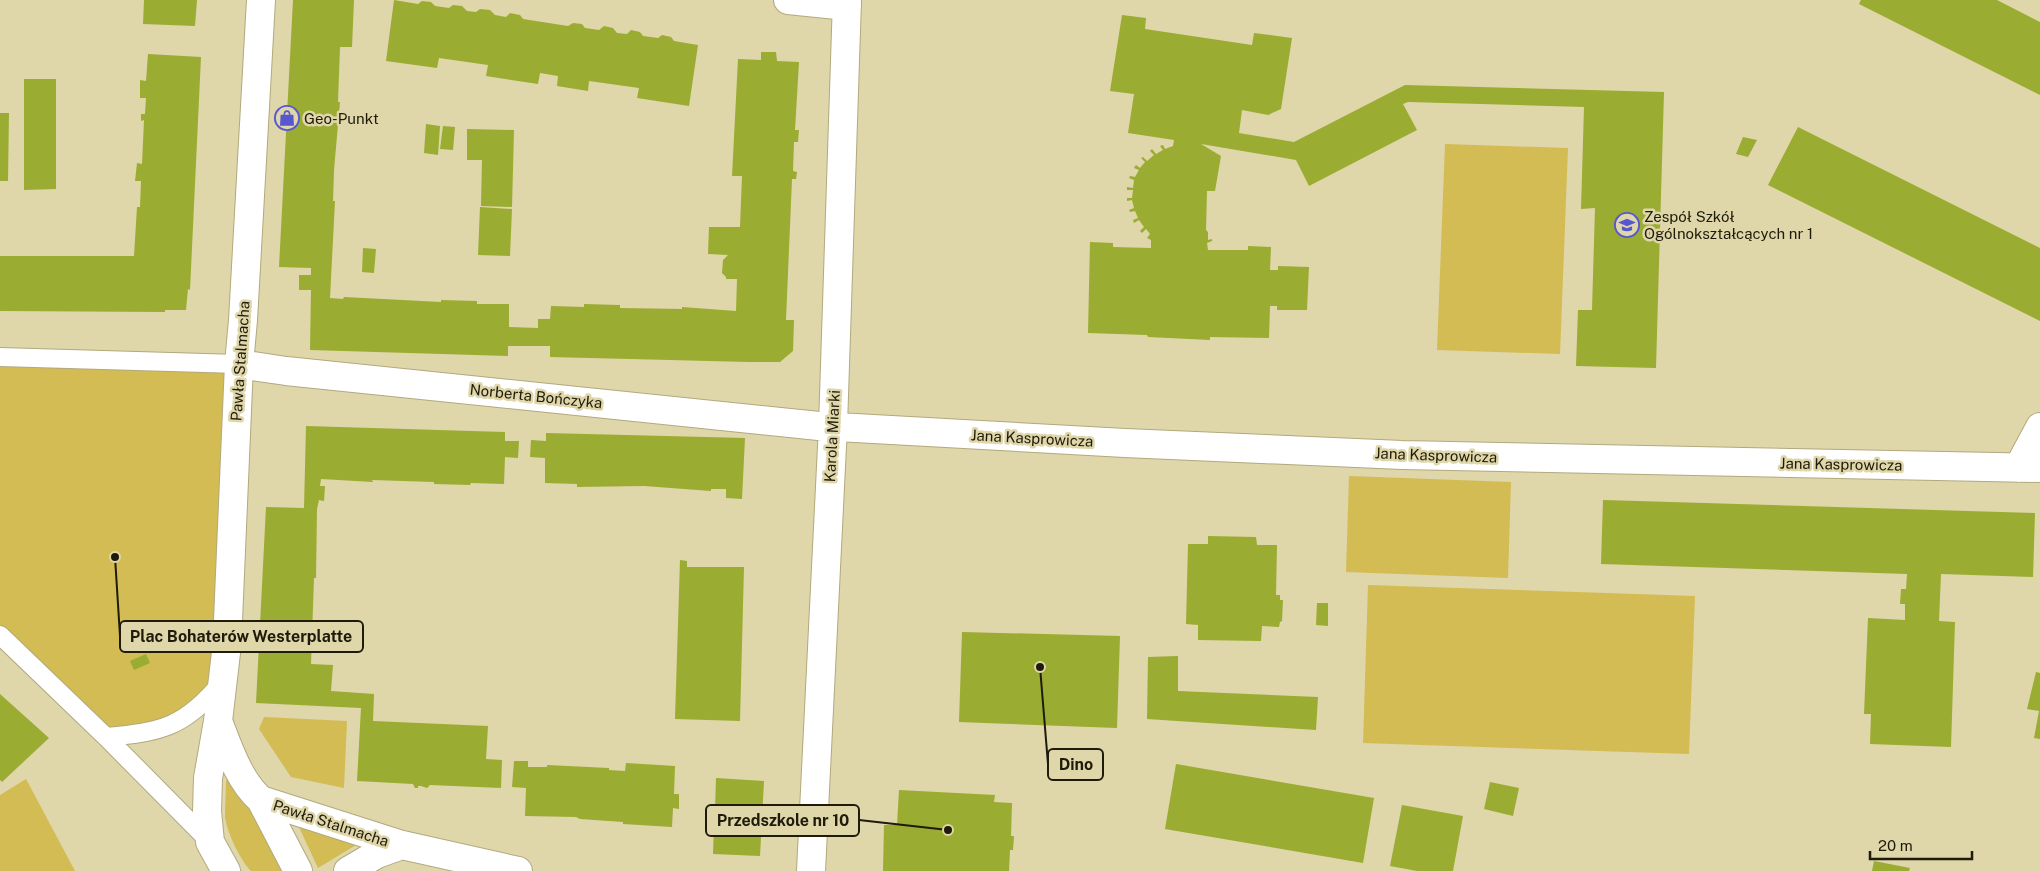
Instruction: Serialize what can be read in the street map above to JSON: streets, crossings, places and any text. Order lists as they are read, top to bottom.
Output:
{
  "streets": {
    "street": [
      "Pawła Stalmacha",
      "Norberta Bończyka",
      "Karola Miarki",
      "Jana Kasprowicza"
    ]
  },
  "crossings": [
    ["Pawła Stalmacha", "Norberta Bończyka"],
    ["Norberta Bończyka", "Karola Miarki"],
    ["Norberta Bończyka", "Jana Kasprowicza"],
    ["Karola Miarki", "Jana Kasprowicza"]
  ],
  "places": {
    "shop": ["Geo-Punkt"],
    "school or university": ["Zespół Szkół Ogólnokształcących nr 1"],
    "other": ["Plac Bohaterów Westerplatte", "Dino", "Przedszkole nr 10"]
  },
  "scale_bar": "20 m"
}
